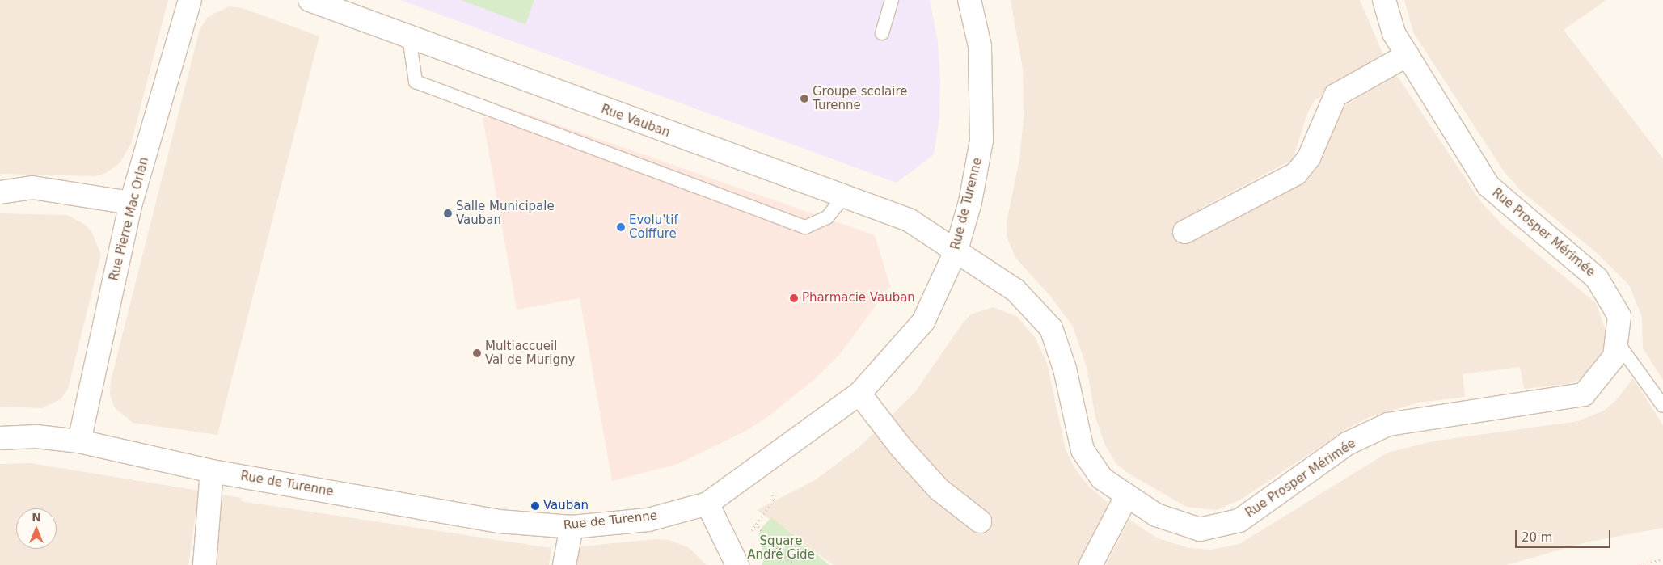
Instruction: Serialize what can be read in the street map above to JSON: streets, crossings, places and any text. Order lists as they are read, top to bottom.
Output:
{
  "streets": {
    "street": [
      "Rue Vauban",
      "Rue de Turenne",
      "Rue Pierre Mac Orlan",
      "Rue Prosper Mérimée"
    ]
  },
  "crossings": [
    ["Rue Vauban", "Rue de Turenne"],
    ["Rue Vauban", "Rue Prosper Mérimée"],
    ["Rue de Turenne", "Rue Pierre Mac Orlan"],
    ["Rue de Turenne", "Rue Prosper Mérimée"]
  ],
  "parks": ["Square André Gide"],
  "places": [
    "Groupe scolaire Turenne",
    "Salle Municipale Vauban",
    "Evolu'tif Coiffure",
    "Pharmacie Vauban",
    "Multiaccueil Val de Murigny",
    "Vauban"
  ],
  "scale_bar": "20 m",
  "north": "top"
}
